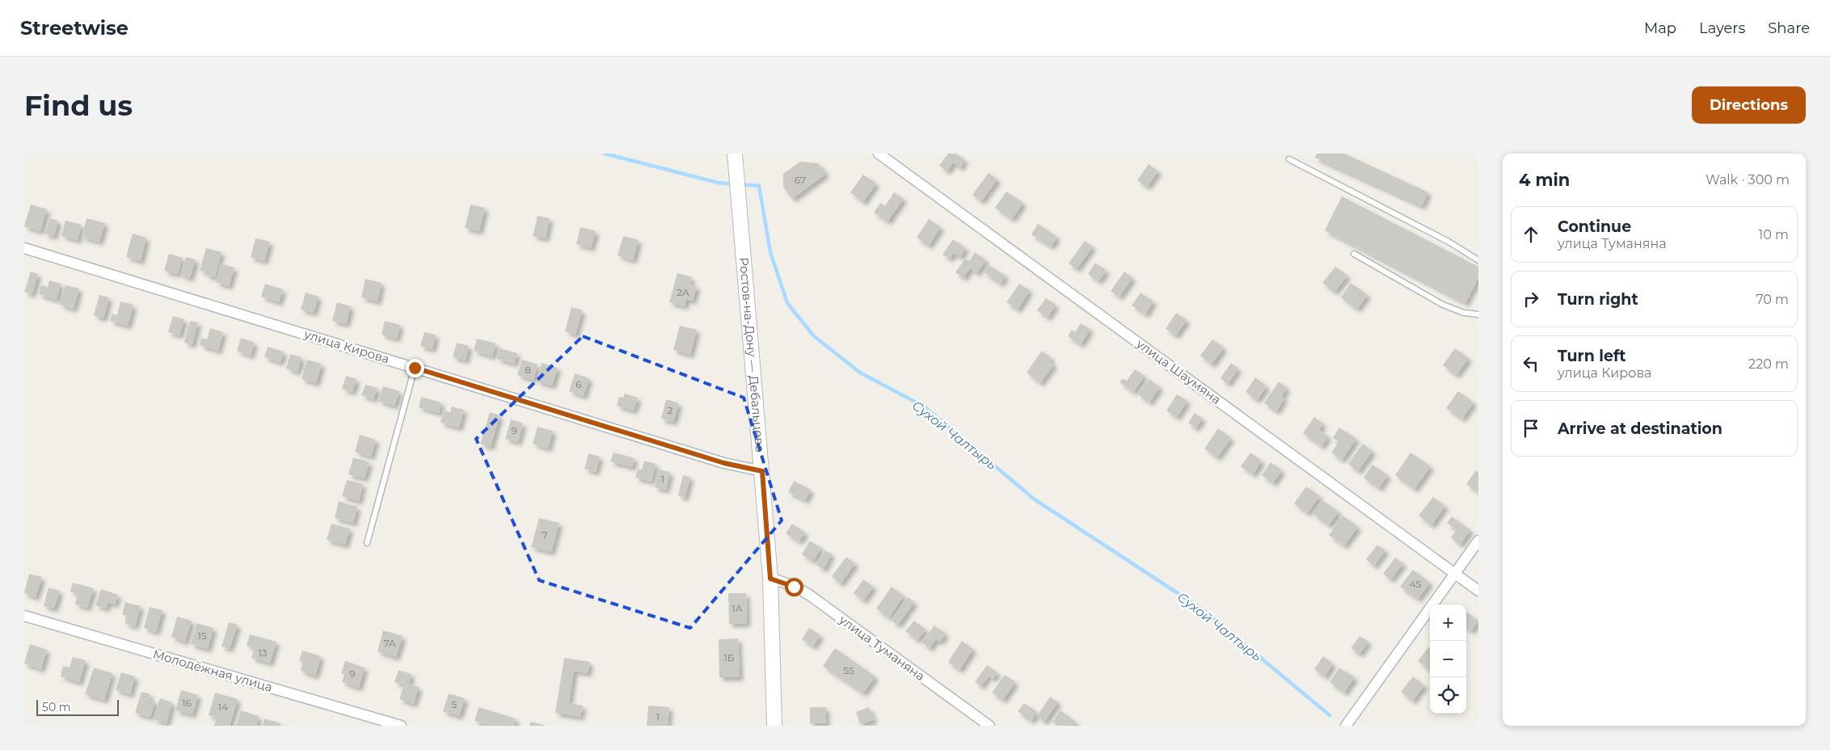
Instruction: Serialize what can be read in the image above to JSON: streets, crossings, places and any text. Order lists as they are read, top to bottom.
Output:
{
  "streets": {
    "street": [
      "улица Кирова",
      "Ростов-на-Дону — Дебальцево",
      "улица Шаумяна",
      "улица Туманяна",
      "Молодёжная улица"
    ]
  },
  "crossings": [
    ["улица Кирова", "Ростов-на-Дону — Дебальцево"],
    ["Ростов-на-Дону — Дебальцево", "улица Туманяна"]
  ],
  "water": ["Сухой Чалтырь"],
  "house_numbers": [
    "67",
    "2А",
    "8",
    "6",
    "2",
    "9",
    "1",
    "7",
    "45",
    "1А",
    "15",
    "7А",
    "13",
    "1Б",
    "55",
    "9",
    "16",
    "5",
    "14",
    "1"
  ],
  "scale_bar": "50 m",
  "page": {
    "header": "Streetwise",
    "nav": ["Map", "Layers", "Share"],
    "buttons": "Directions",
    "title": "Find us",
    "heading": ["4 min", "Walk · 300 m"],
    "list": [
      ["Continue", "улица Туманяна", "10 m"],
      ["Turn right", "70 m"],
      ["Turn left", "улица Кирова", "220 m"],
      "Arrive at destination"
    ],
    "map_buttons": ["+", "−"],
    "scale": "50 m"
  }
}
